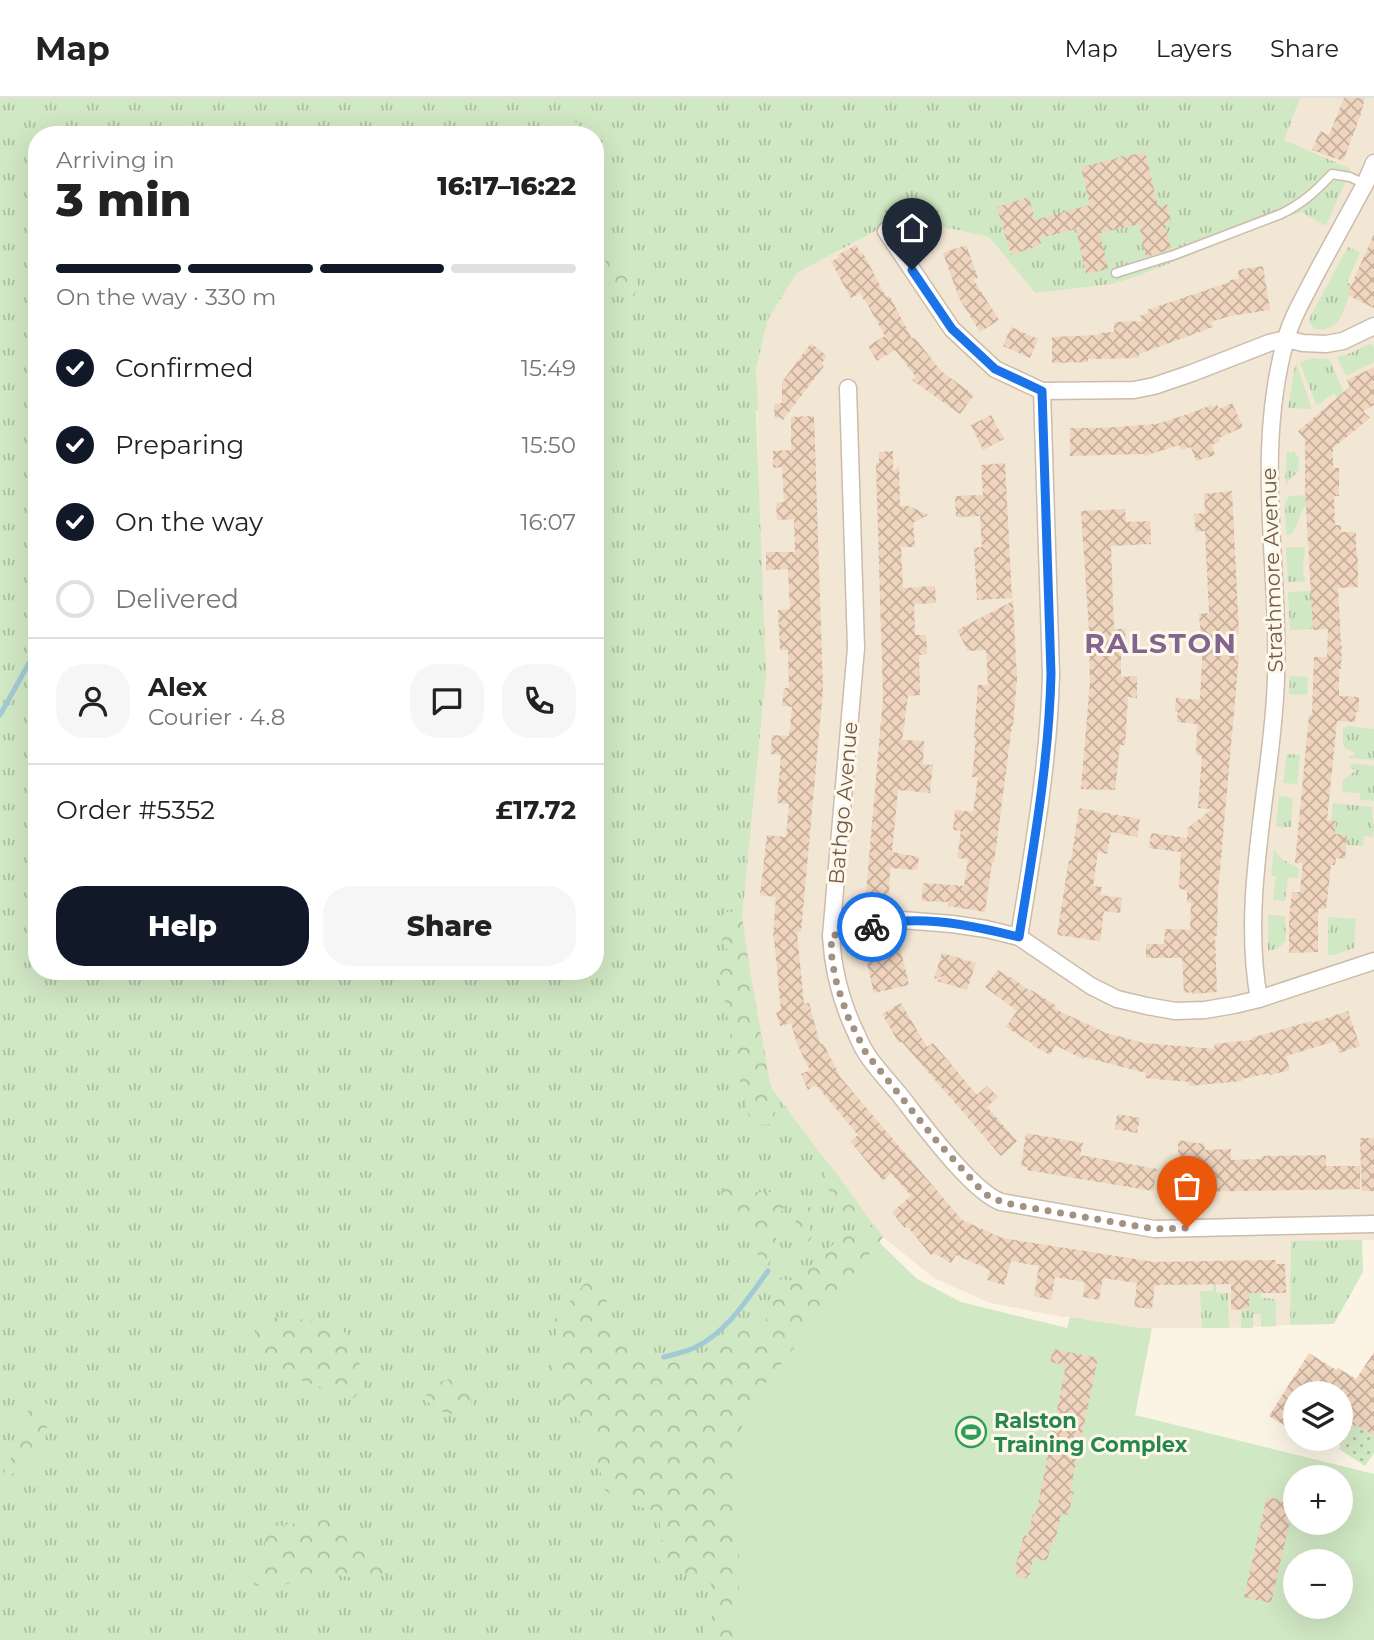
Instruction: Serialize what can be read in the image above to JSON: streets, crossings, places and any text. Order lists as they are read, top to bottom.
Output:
{
  "streets": {
    "street": ["Strathmore Avenue", "Bathgo Avenue"]
  },
  "districts": ["RALSTON"],
  "places": {
    "sports": ["Ralston Training Complex"]
  },
  "page": {
    "header": "Map",
    "nav": ["Map", "Layers", "Share"],
    "heading": ["3 min", "Arriving in", "16:17–16:22"],
    "panel": [
      "Alex",
      "Courier · 4.8",
      "Order #5352",
      "£17.72"
    ],
    "bar": "On the way · 330 m",
    "list": [
      ["Confirmed", "15:49"],
      ["Preparing", "15:50"],
      ["On the way", "16:07"],
      "Delivered"
    ],
    "buttons": ["Help", "Share"],
    "map_buttons": ["+", "−"]
  }
}
